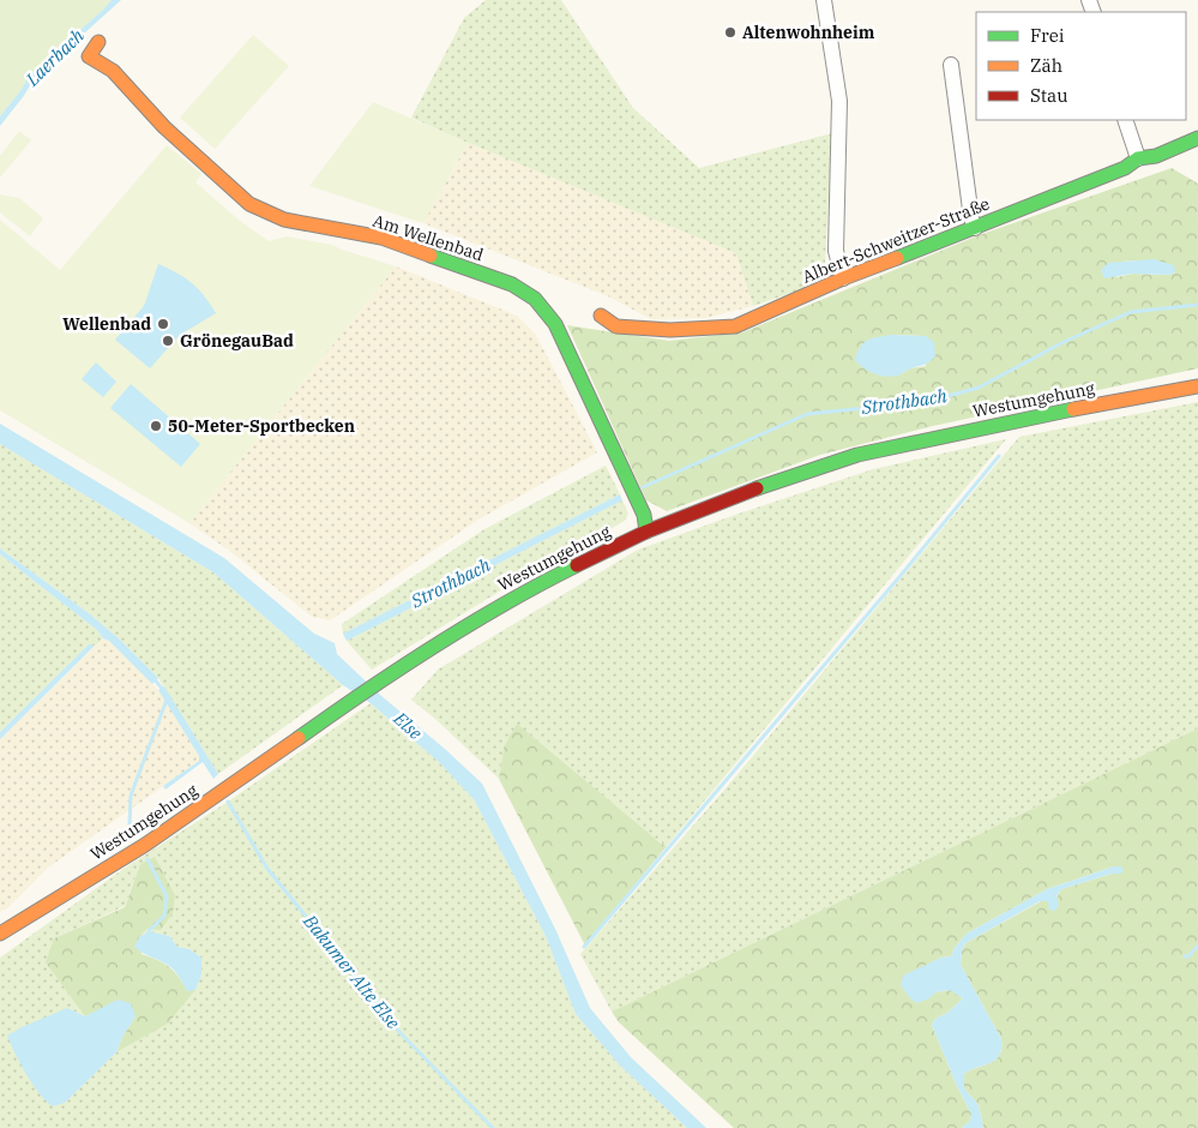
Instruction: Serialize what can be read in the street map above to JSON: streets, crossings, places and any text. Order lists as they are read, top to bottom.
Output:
{
  "streets": {
    "street": ["Am Wellenbad", "Albert-Schweitzer-Straße", "Westumgehung"]
  },
  "crossings": [
    ["Am Wellenbad", "Westumgehung"]
  ],
  "water": [
    "Laerbach",
    "Strothbach",
    "Else",
    "Bakumer Alte Else"
  ],
  "places": [
    "Altenwohnheim",
    "Wellenbad",
    "GrönegauBad",
    "50-Meter-Sportbecken"
  ],
  "legend": ["Frei", "Zäh", "Stau"]
}
